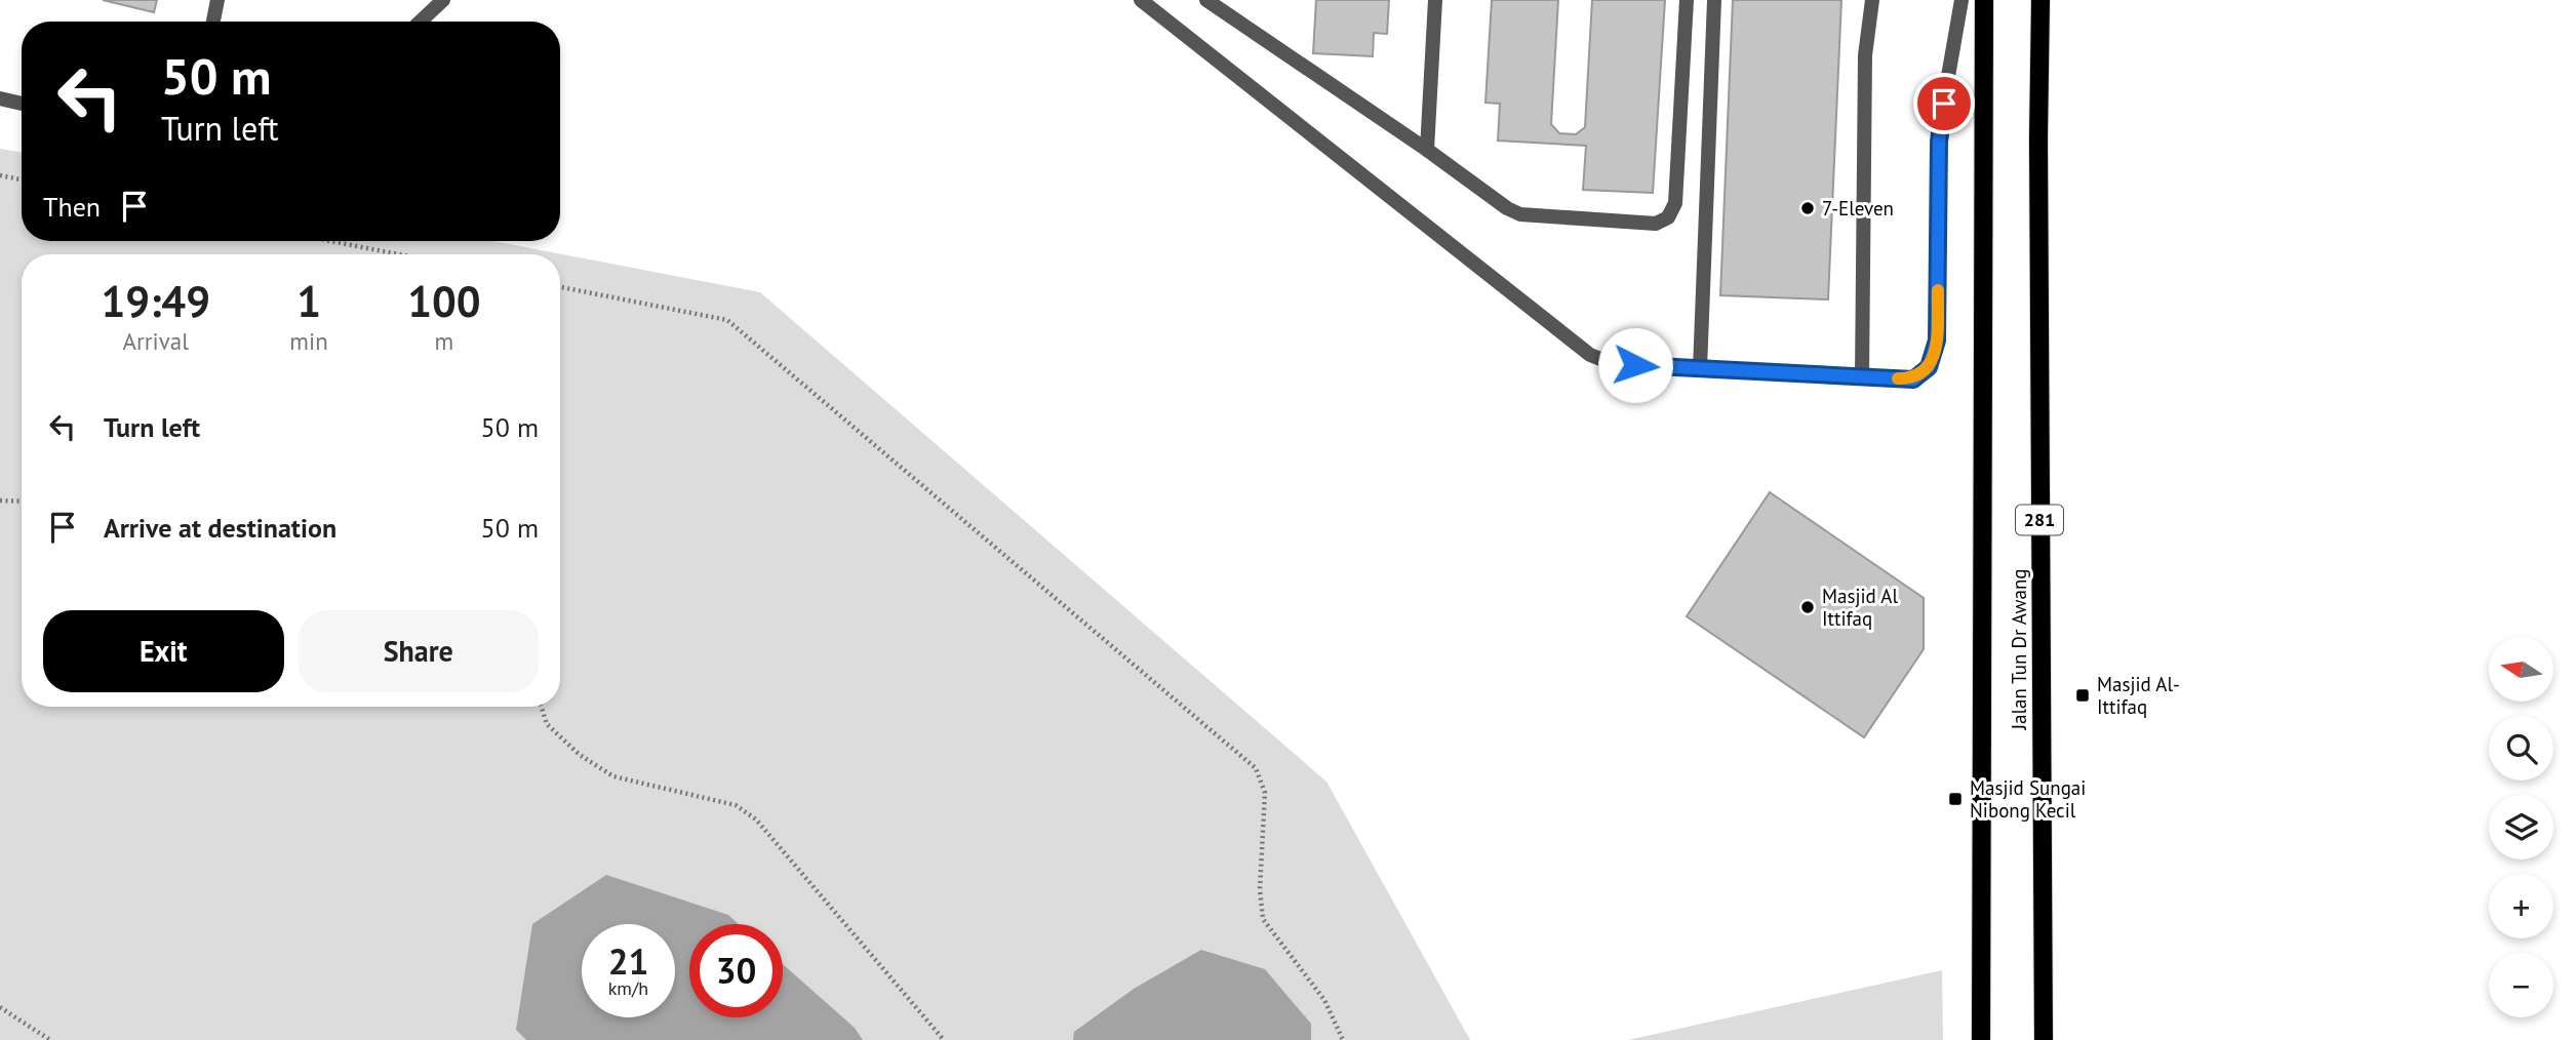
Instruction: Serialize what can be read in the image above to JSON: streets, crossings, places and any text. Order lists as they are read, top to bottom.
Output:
{
  "streets": {
    "main road": ["281", "Jalan Tun Dr Awang"]
  },
  "places": {
    "other": ["7-Eleven", "Masjid Al Ittifaq"],
    "transit": ["Masjid Al- Ittifaq", "Masjid Sungai Nibong Kecil"]
  },
  "north": "left",
  "page": {
    "turn": ["50 m", "Turn left"],
    "then": "Then",
    "eta": [
      "19:49",
      "Arrival",
      "1",
      "min",
      "100",
      "m"
    ],
    "list": [
      {
        "name": "Turn left",
        "value": "50 m"
      },
      {
        "name": "Arrive at destination",
        "value": "50 m"
      }
    ],
    "buttons": ["Exit", "Share"],
    "map_buttons": ["+", "−"],
    "speed": "21 km/h",
    "limit": "30"
  }
}
